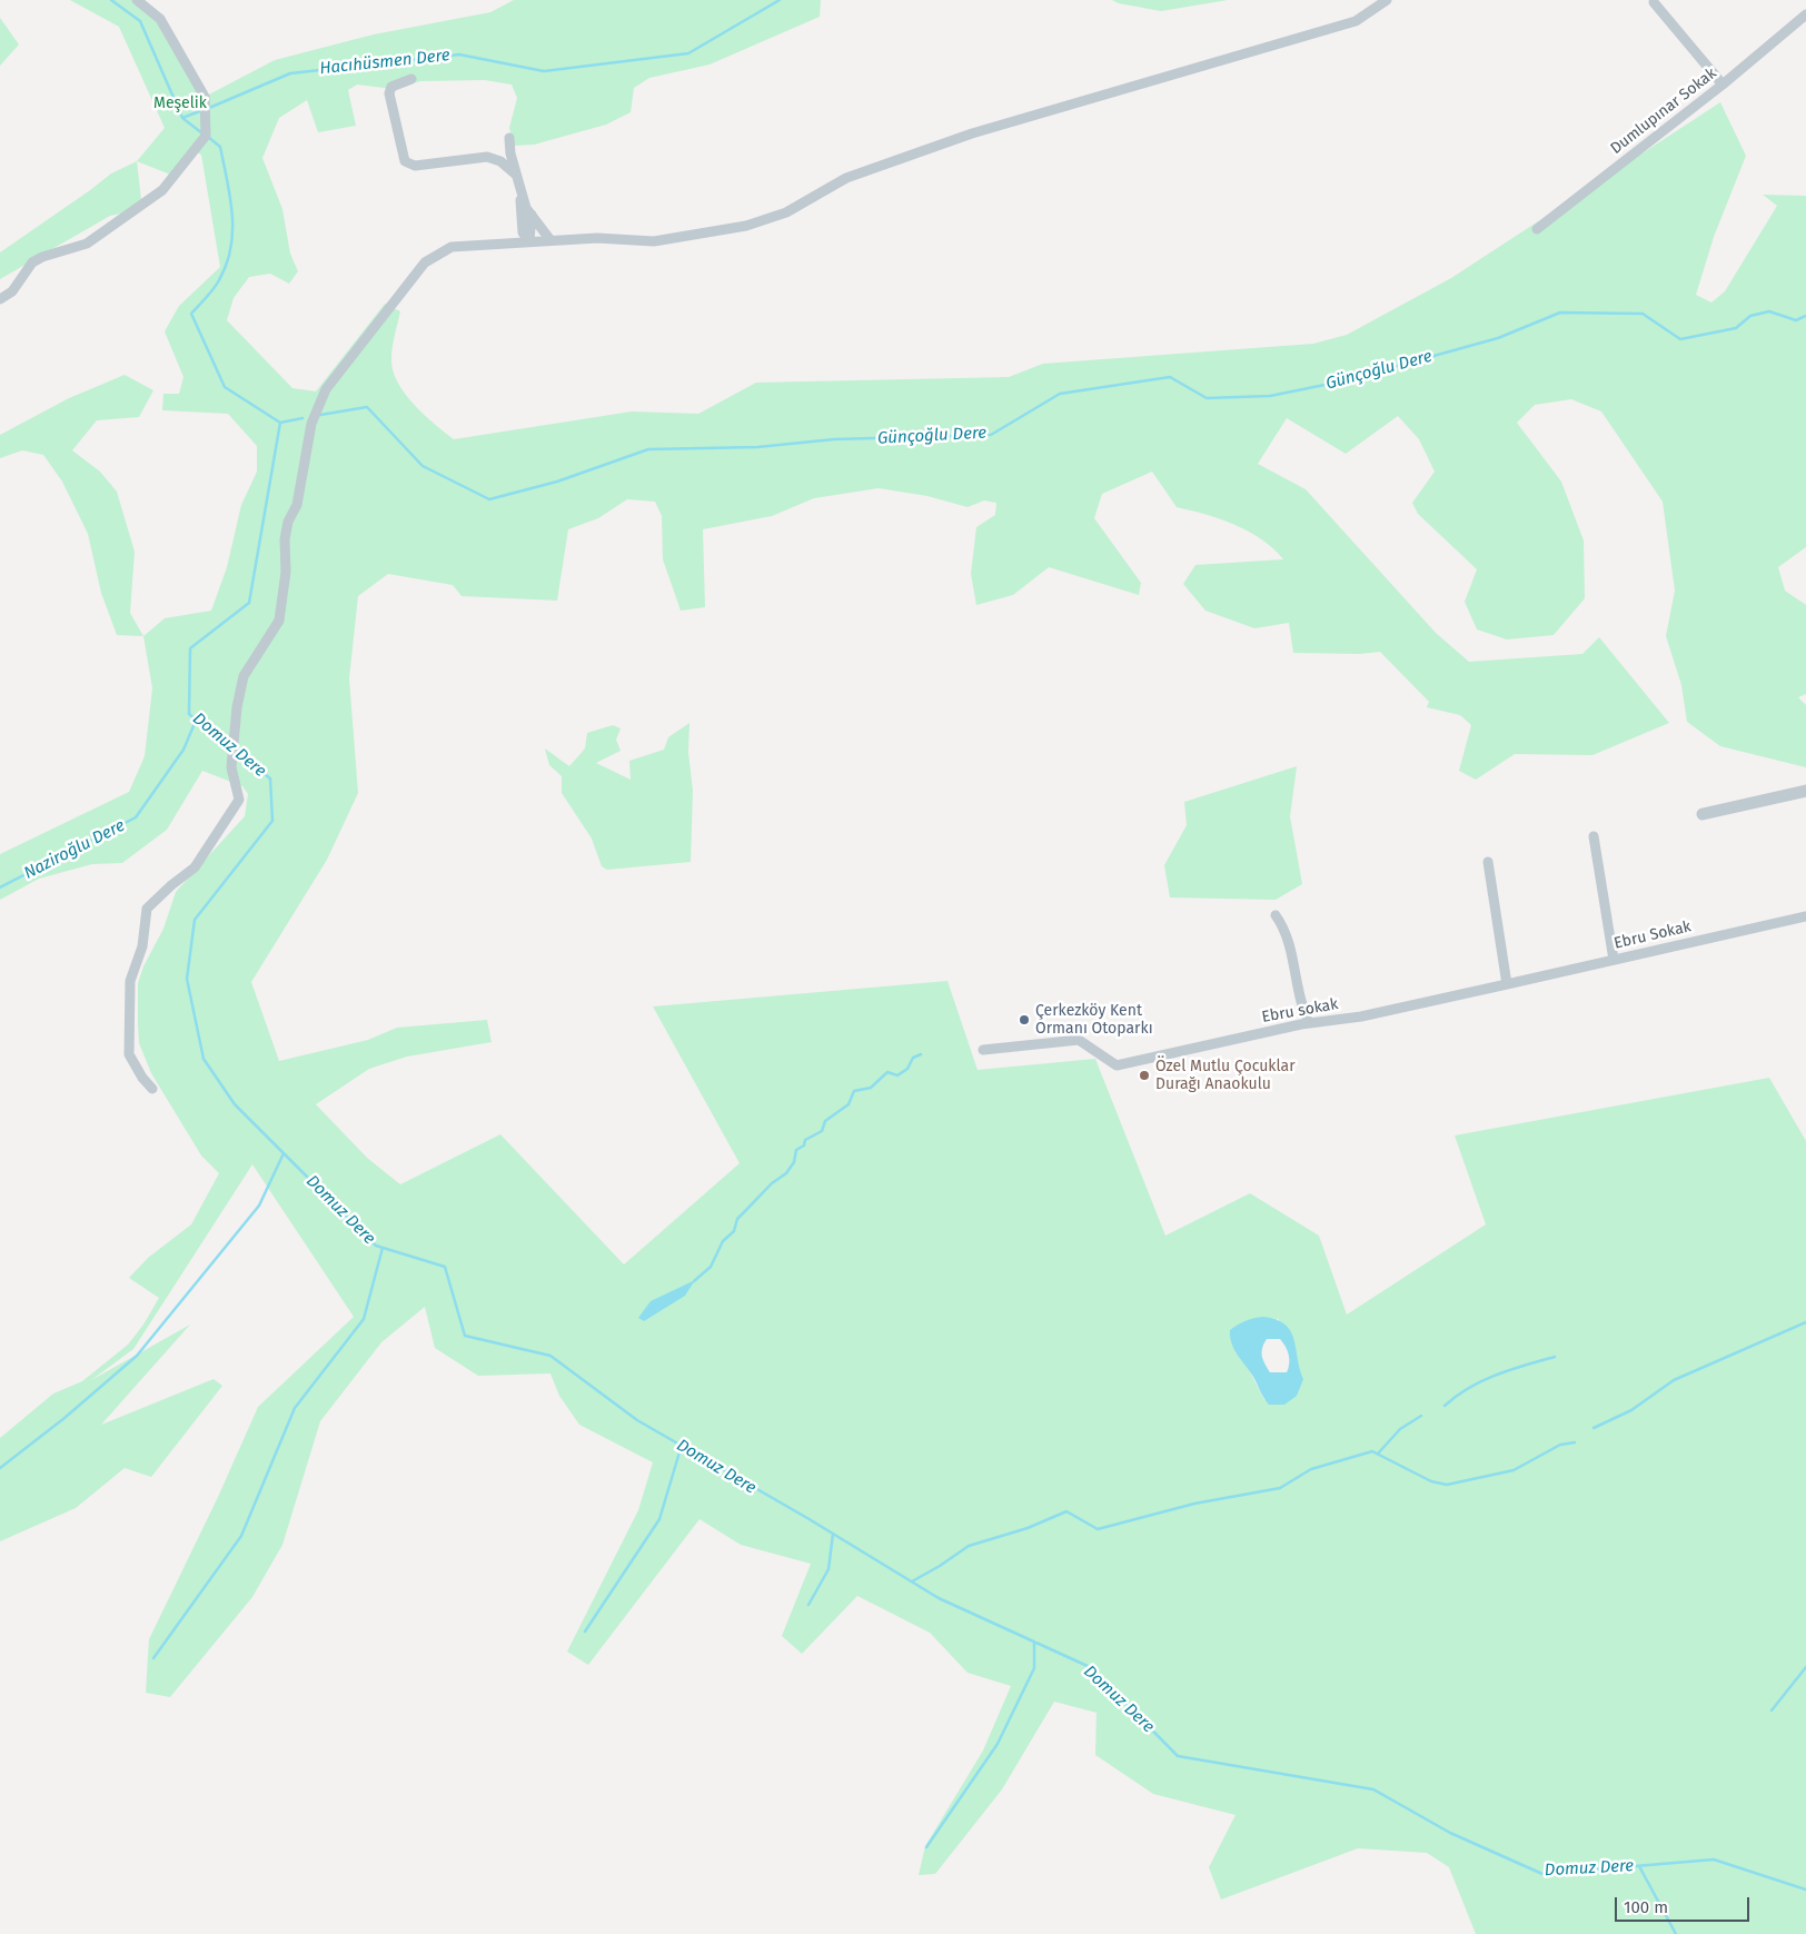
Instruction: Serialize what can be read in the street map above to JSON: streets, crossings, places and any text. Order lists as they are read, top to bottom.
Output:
{
  "streets": {
    "street": ["Dumlupınar Sokak", "Ebru Sokak", "Ebru sokak"]
  },
  "crossings": [
    ["Ebru Sokak", "Ebru sokak"]
  ],
  "water": [
    "Hacıhüsmen Dere",
    "Günçoğlu Dere",
    "Domuz Dere",
    "Naziroğlu Dere"
  ],
  "parks": ["Meşelik"],
  "places": ["Çerkezköy Kent Ormanı Otoparkı", "Özel Mutlu Çocuklar Durağı Anaokulu"],
  "scale_bar": "100 m"
}
